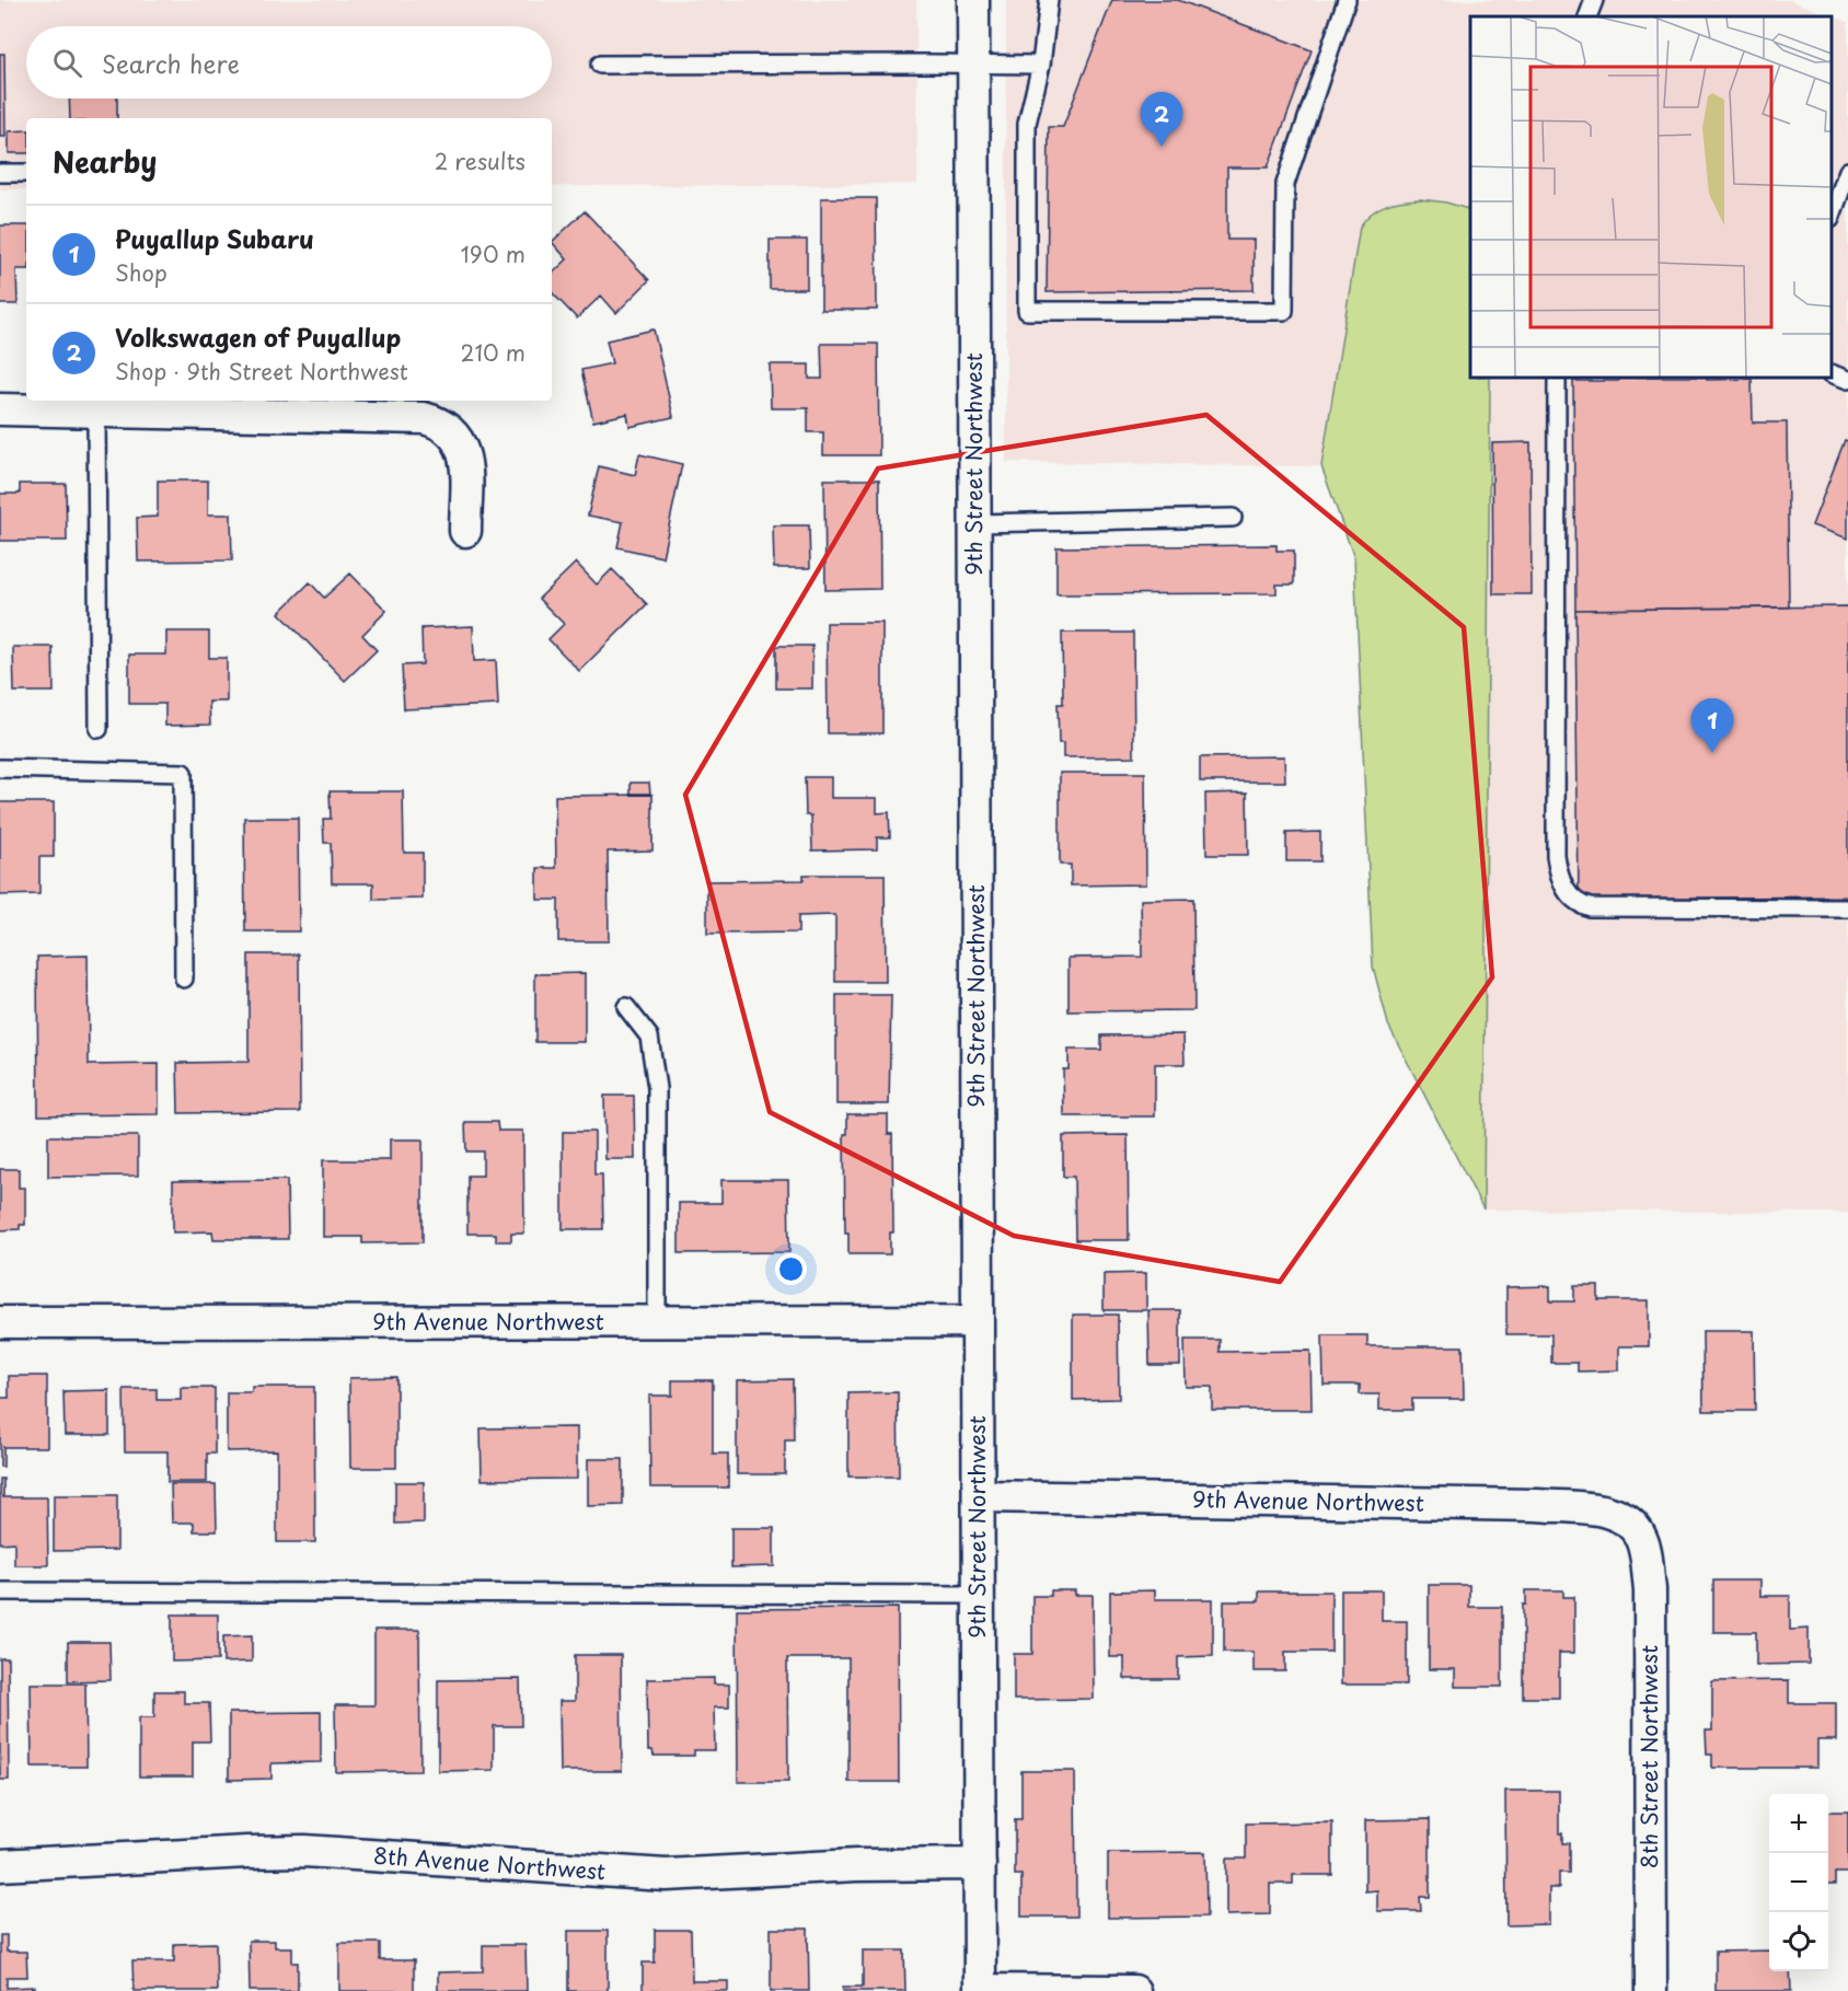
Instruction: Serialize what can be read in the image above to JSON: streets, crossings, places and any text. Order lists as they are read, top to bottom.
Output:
{
  "streets": {
    "street": [
      "9th Street Northwest",
      "9th Avenue Northwest",
      "8th Street Northwest",
      "8th Avenue Northwest"
    ]
  },
  "crossings": [
    ["9th Street Northwest", "9th Avenue Northwest"],
    ["9th Street Northwest", "8th Avenue Northwest"],
    ["9th Avenue Northwest", "8th Street Northwest"]
  ],
  "page": {
    "search": "Search here",
    "pins": ["2", "1"],
    "heading": ["Nearby", "2 results"],
    "list": [
      {
        "mark": "1",
        "name": "Puyallup Subaru",
        "note": "Shop",
        "value": "190 m"
      },
      {
        "mark": "2",
        "name": "Volkswagen of Puyallup",
        "note": "Shop · 9th Street Northwest",
        "value": "210 m"
      }
    ],
    "map_buttons": ["+", "−"]
  }
}
